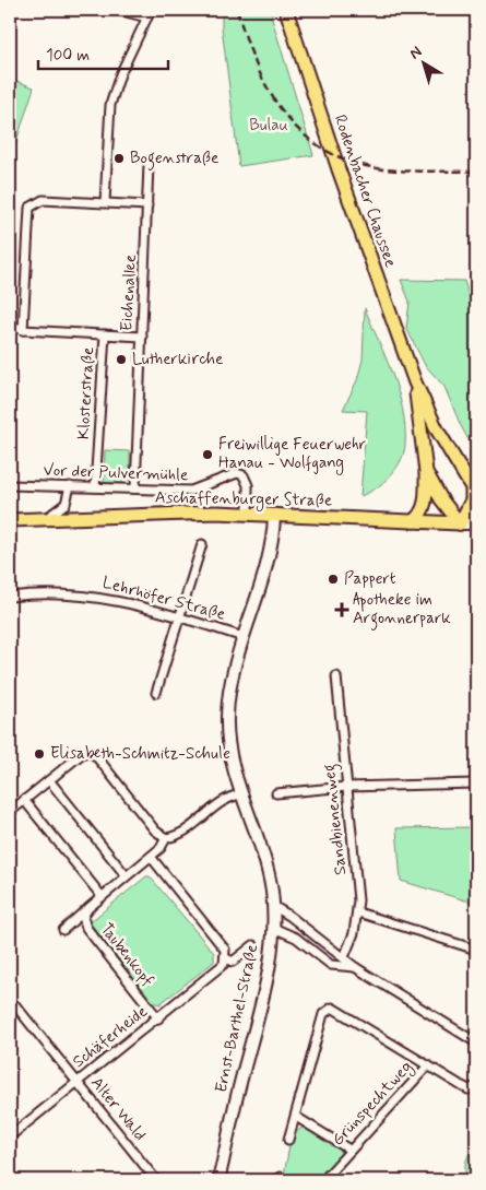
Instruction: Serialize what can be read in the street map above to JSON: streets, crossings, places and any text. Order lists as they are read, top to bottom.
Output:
{
  "streets": {
    "main road": ["Rodenbacher Chaussee", "Aschaffenburger Straße"],
    "street": [
      "Eichenallee",
      "Klosterstraße",
      "Vor der Pulvermühle",
      "Lehrhöfer Straße",
      "Sandbienenweg",
      "Taubenkopf",
      "Ernst-Barthel-Straße",
      "Schäferheide",
      "Grünspechtweg",
      "Alter Wald"
    ]
  },
  "crossings": [
    ["Eichenallee", "Vor der Pulvermühle"],
    ["Klosterstraße", "Vor der Pulvermühle"],
    ["Vor der Pulvermühle", "Aschaffenburger Straße"],
    ["Aschaffenburger Straße", "Ernst-Barthel-Straße"],
    ["Lehrhöfer Straße", "Ernst-Barthel-Straße"],
    ["Taubenkopf", "Schäferheide"],
    ["Schäferheide", "Alter Wald"]
  ],
  "parks": ["Bulau"],
  "places": {
    "other": [
      "Bogenstraße",
      "Lutherkirche",
      "Freiwillige Feuerwehr Hanau - Wolfgang",
      "Pappert",
      "Elisabeth-Schmitz-Schule"
    ],
    "health": ["Apotheke im Argonnerpark"]
  },
  "scale_bar": "100 m",
  "north": "top left"
}
